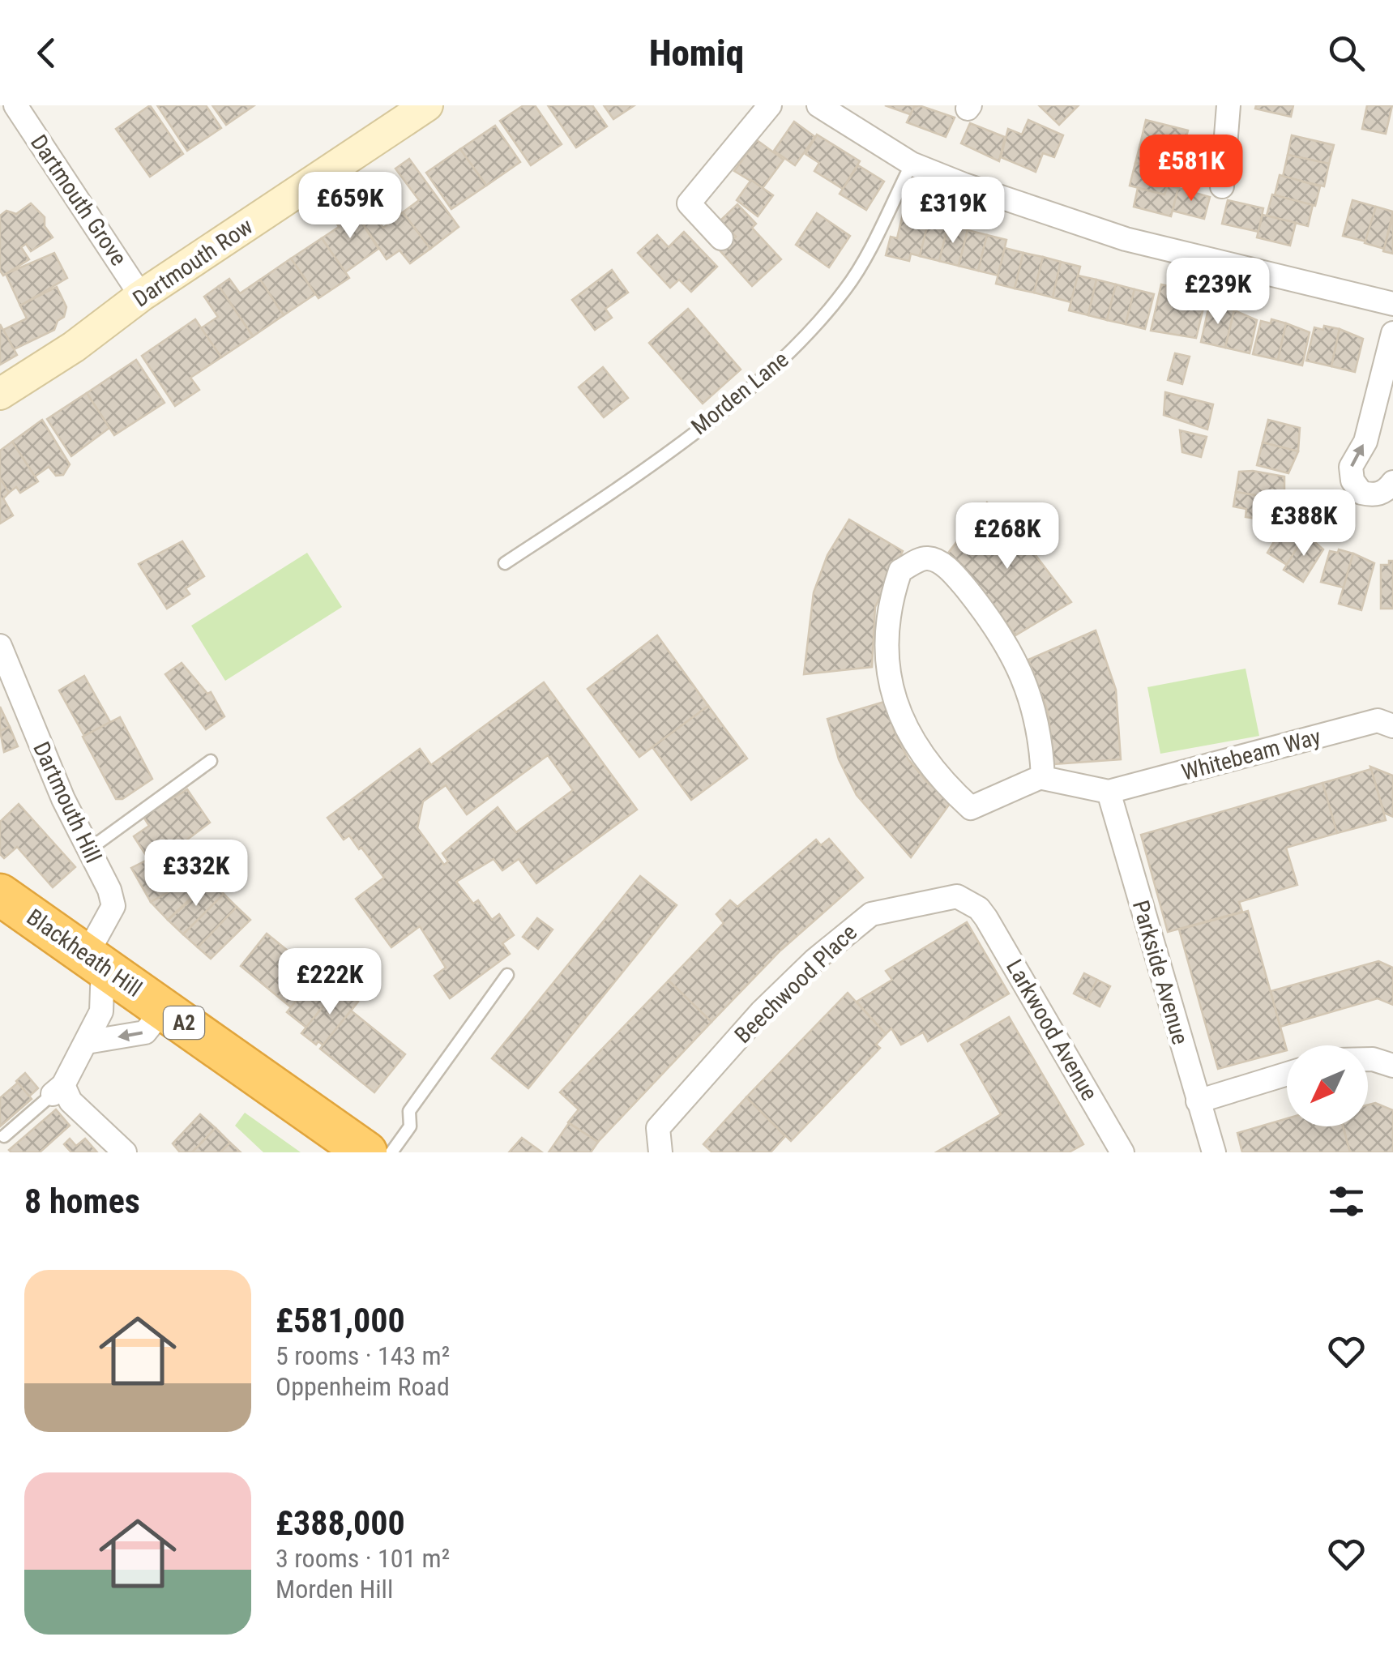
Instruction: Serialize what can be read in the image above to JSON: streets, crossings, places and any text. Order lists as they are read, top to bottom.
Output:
{
  "streets": {
    "highway": ["Blackheath Hill", "A2"],
    "street": [
      "Dartmouth Grove",
      "Dartmouth Row",
      "Whitebeam Way",
      "Dartmouth Hill",
      "Parkside Avenue",
      "Beechwood Place",
      "Larkwood Avenue"
    ],
    "lane": ["Morden Lane"]
  },
  "crossings": [
    ["Dartmouth Grove", "Dartmouth Row"],
    ["Whitebeam Way", "Parkside Avenue"],
    ["Dartmouth Hill", "Blackheath Hill"],
    ["Beechwood Place", "Larkwood Avenue"]
  ],
  "north": "bottom left",
  "page": {
    "header": "Homiq",
    "price": [
      "£581K",
      "£659K",
      "£319K",
      "£239K",
      "£388K",
      "£268K",
      "£332K",
      "£222K"
    ],
    "heading": "8 homes",
    "list": [
      {
        "name": "£581,000",
        "note": "5 rooms · 143 m² · Oppenheim Road"
      },
      {
        "name": "£388,000",
        "note": "3 rooms · 101 m² · Morden Hill"
      }
    ]
  }
}
